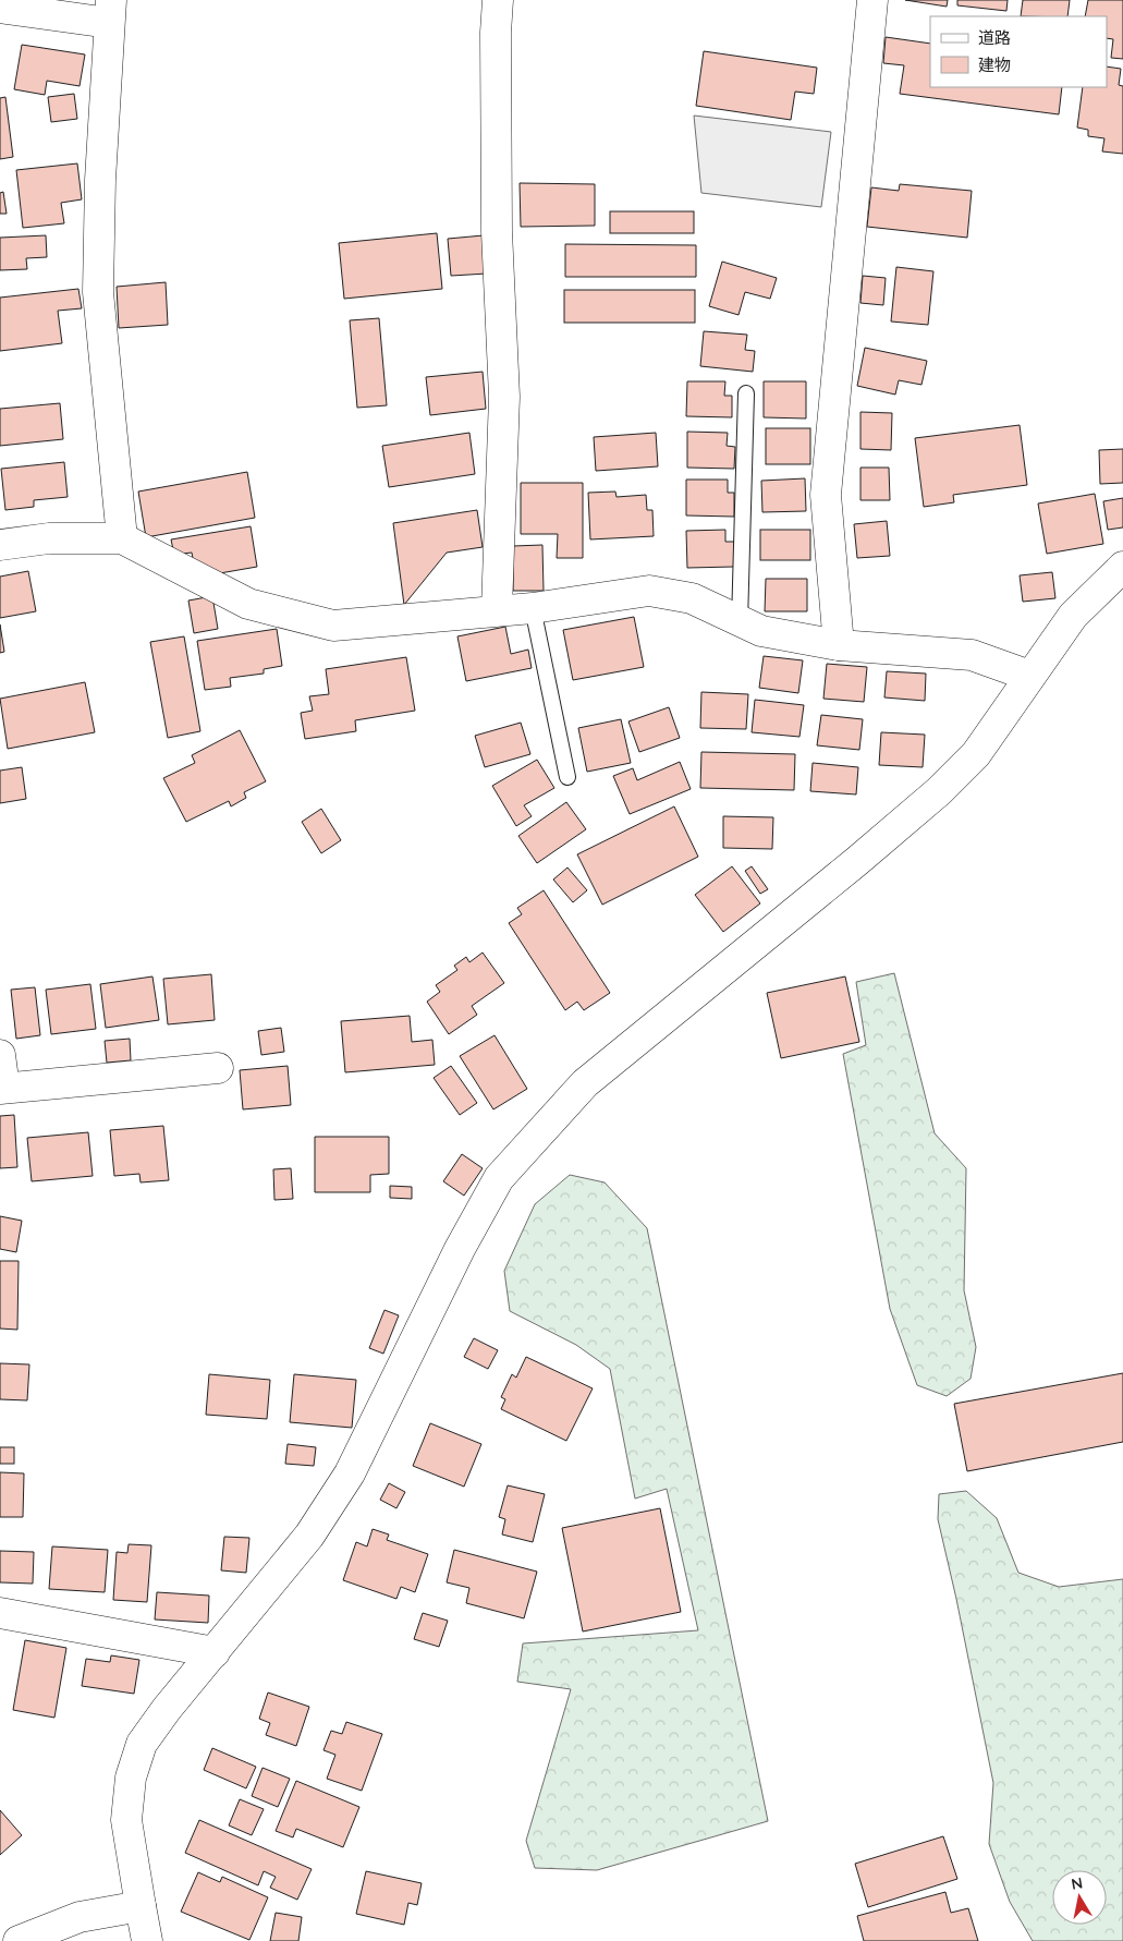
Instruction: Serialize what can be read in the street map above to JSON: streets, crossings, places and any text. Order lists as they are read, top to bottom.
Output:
{
  "legend": ["道路", "建物"],
  "north": "top"
}
